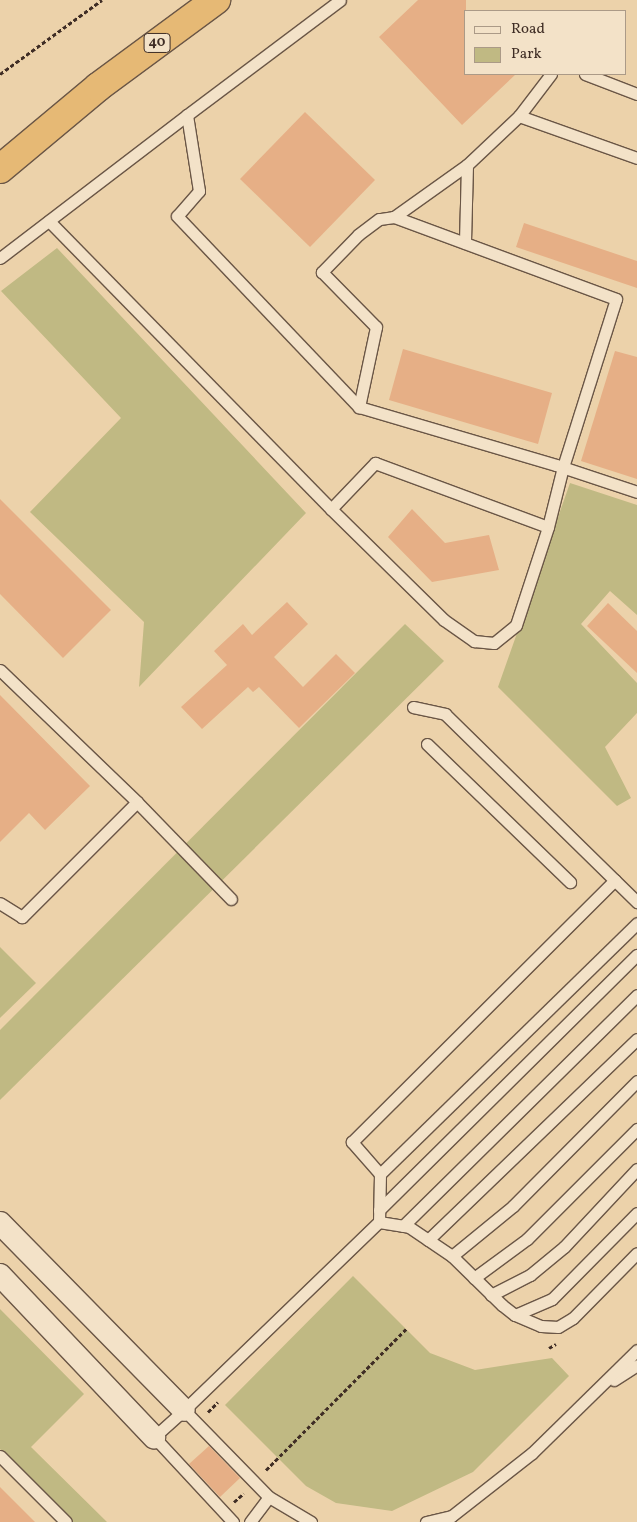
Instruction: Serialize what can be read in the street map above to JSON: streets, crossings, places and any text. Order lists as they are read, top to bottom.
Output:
{
  "streets": {
    "highway": ["40"]
  },
  "legend": ["Road", "Park"]
}
